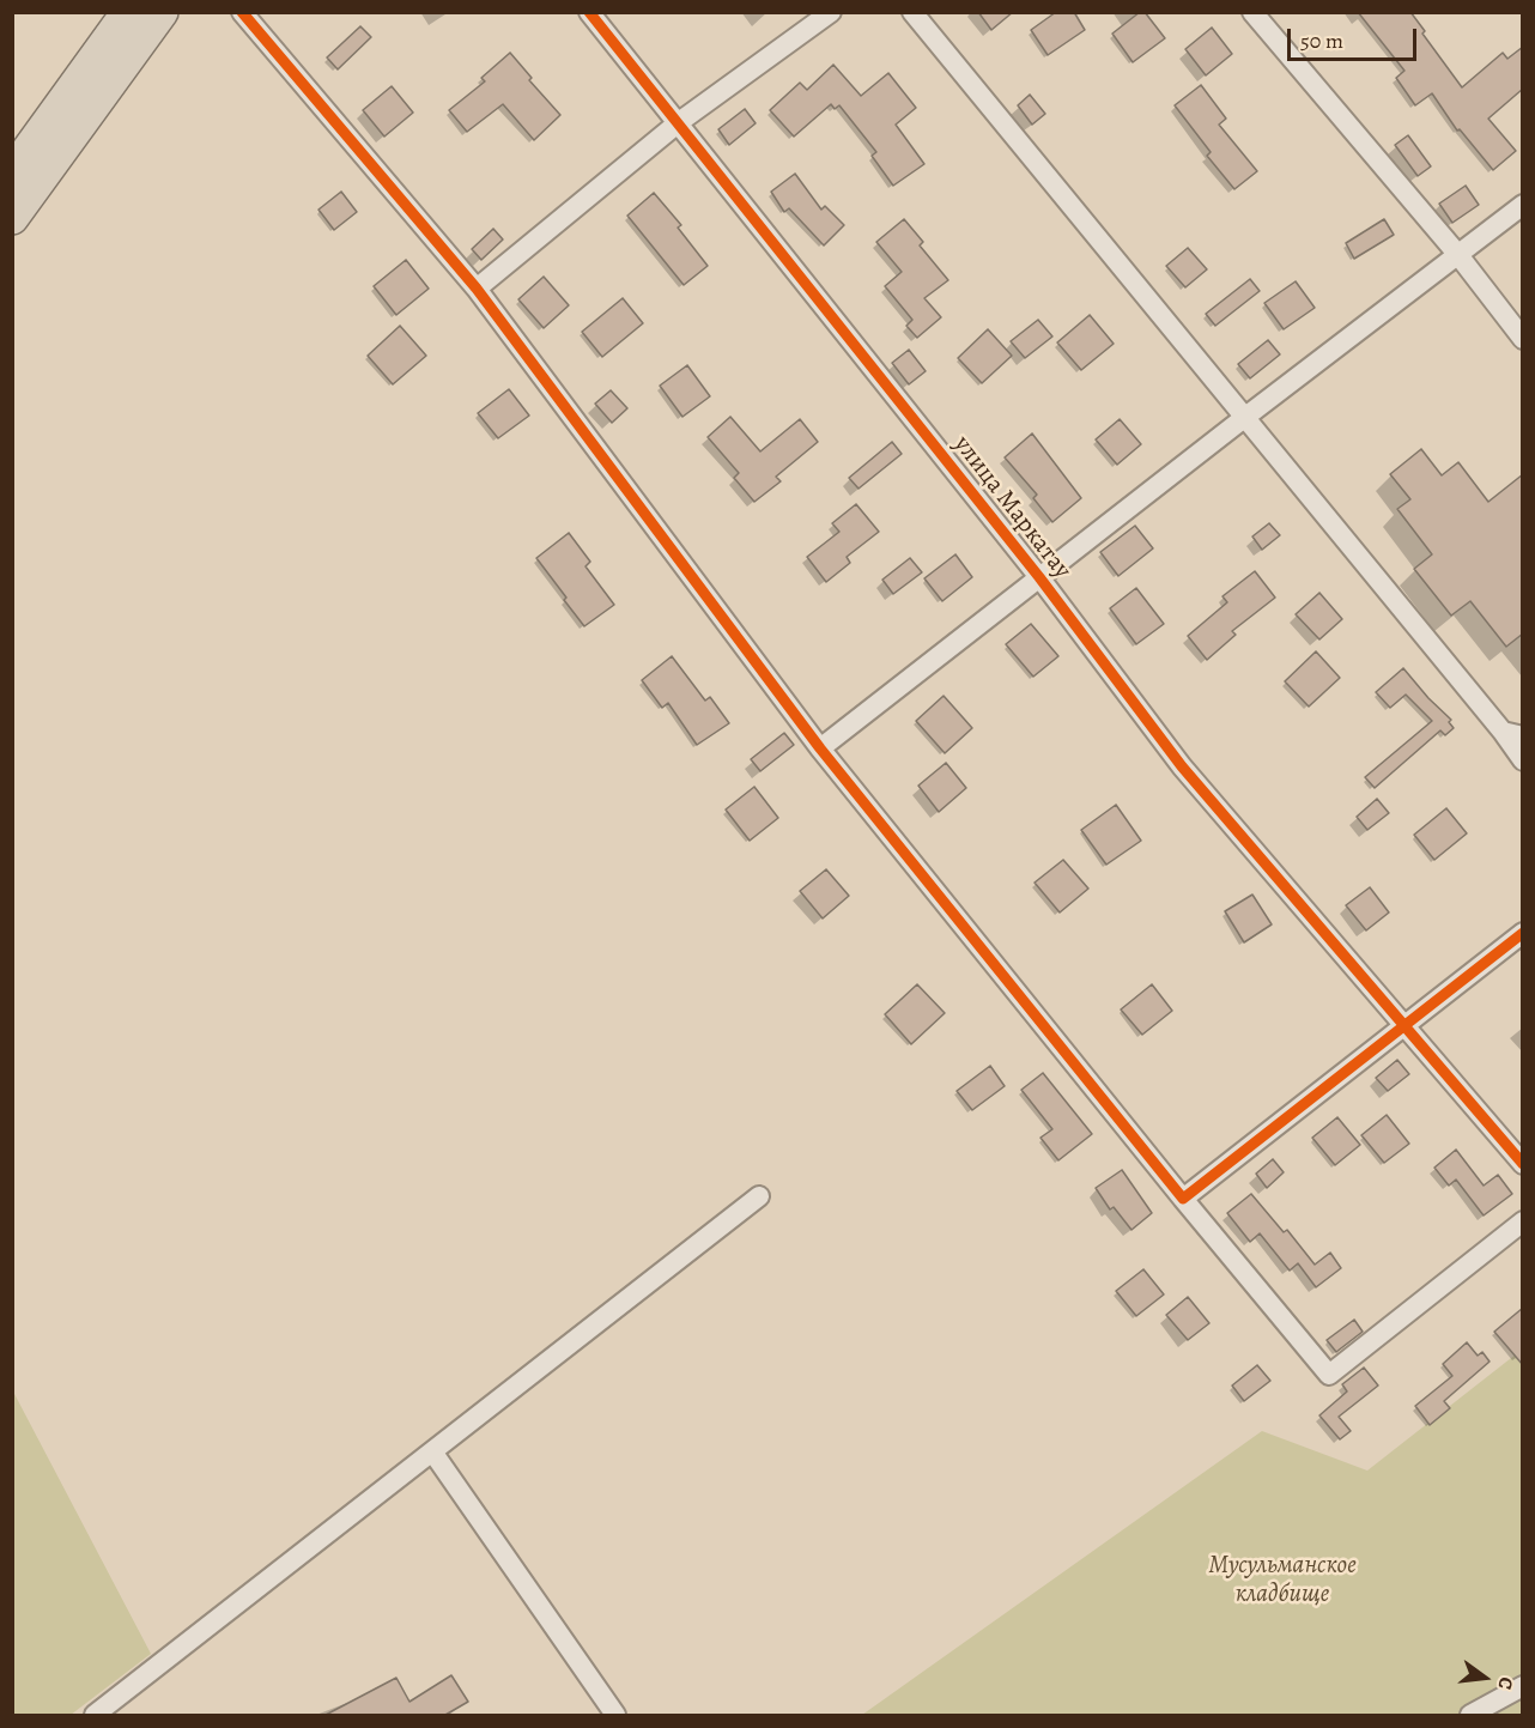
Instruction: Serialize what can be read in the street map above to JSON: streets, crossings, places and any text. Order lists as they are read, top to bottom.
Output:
{
  "streets": {
    "street": ["улица Маркатау"]
  },
  "parks": ["Мусульманское кладбище"],
  "scale_bar": "50 m",
  "north": "right"
}
